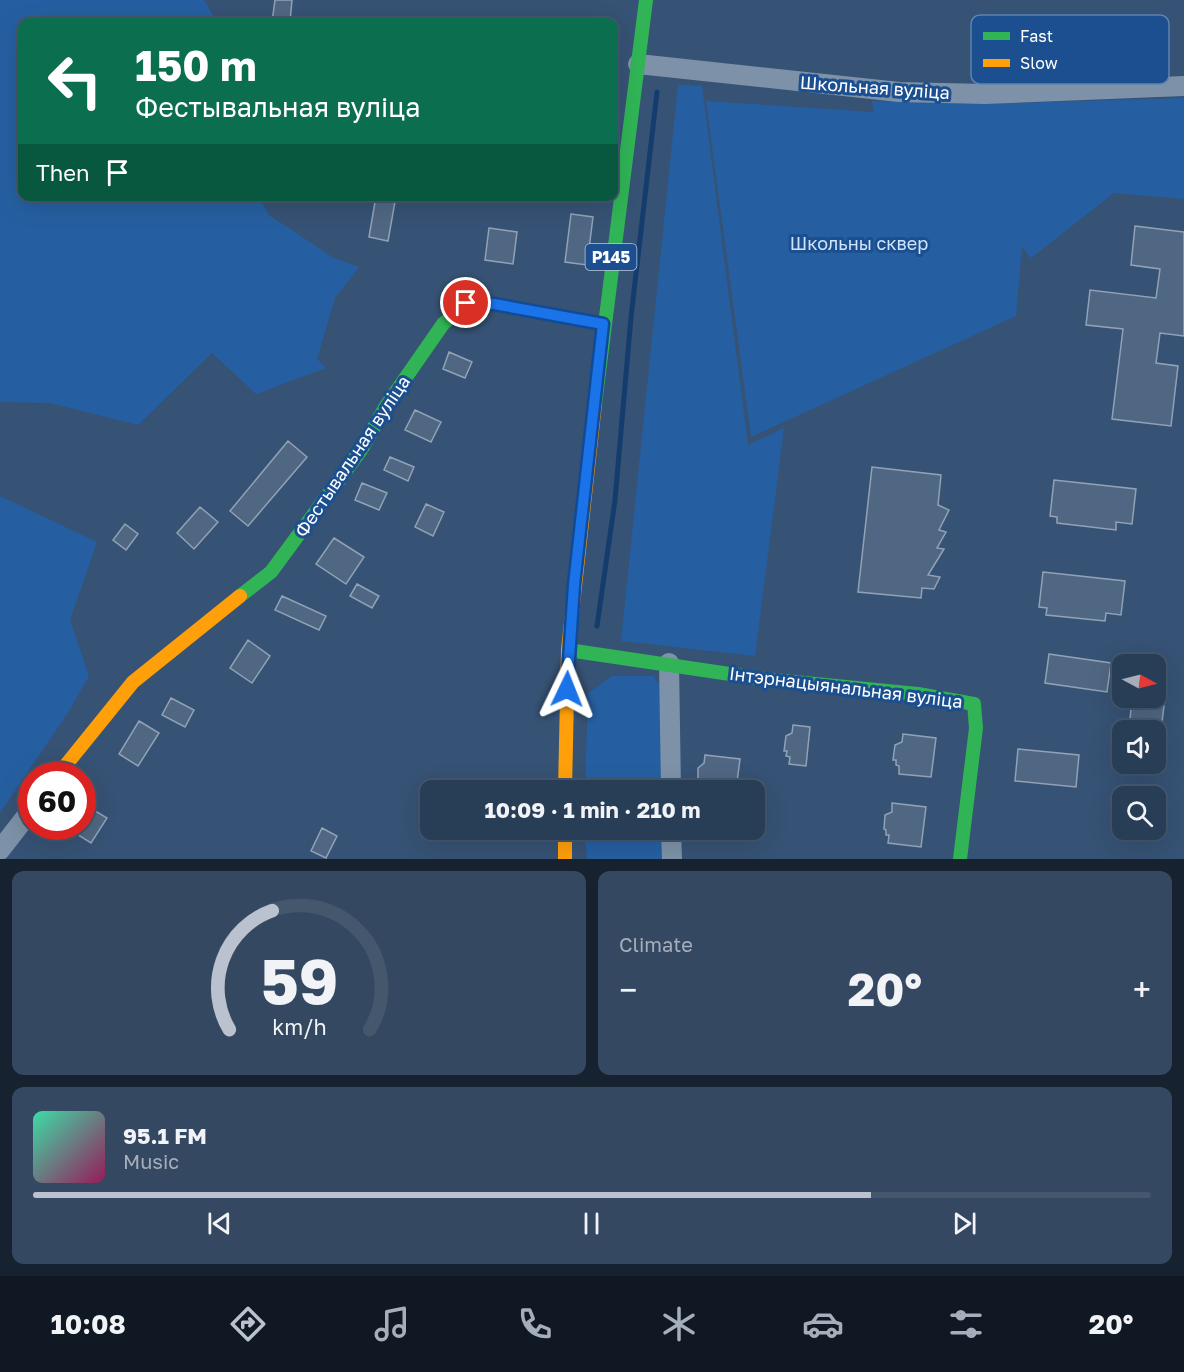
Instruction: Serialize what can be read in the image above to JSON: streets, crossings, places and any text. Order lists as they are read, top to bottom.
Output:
{
  "streets": {
    "street": [
      "Школьная вуліца",
      "Р145",
      "Фестывальная вуліца",
      "Інтэрнацыянальная вуліца"
    ]
  },
  "crossings": [
    ["Школьная вуліца", "Р145"],
    ["Р145", "Фестывальная вуліца"],
    ["Р145", "Інтэрнацыянальная вуліца"]
  ],
  "parks": ["Школьны сквер"],
  "legend": ["Fast", "Slow"],
  "north": "right",
  "page": {
    "turn": ["150 m", "Фестывальная вуліца"],
    "then": "Then",
    "limit": "60",
    "trip": "10:09 · 1 min · 210 m",
    "tile": "Climate",
    "heat": ["−", "20°", "+"],
    "song": ["95.1 FM", "Music"],
    "tabs": ["10:08", "20°"],
    "gauge": ["59", "km/h"]
  }
}
